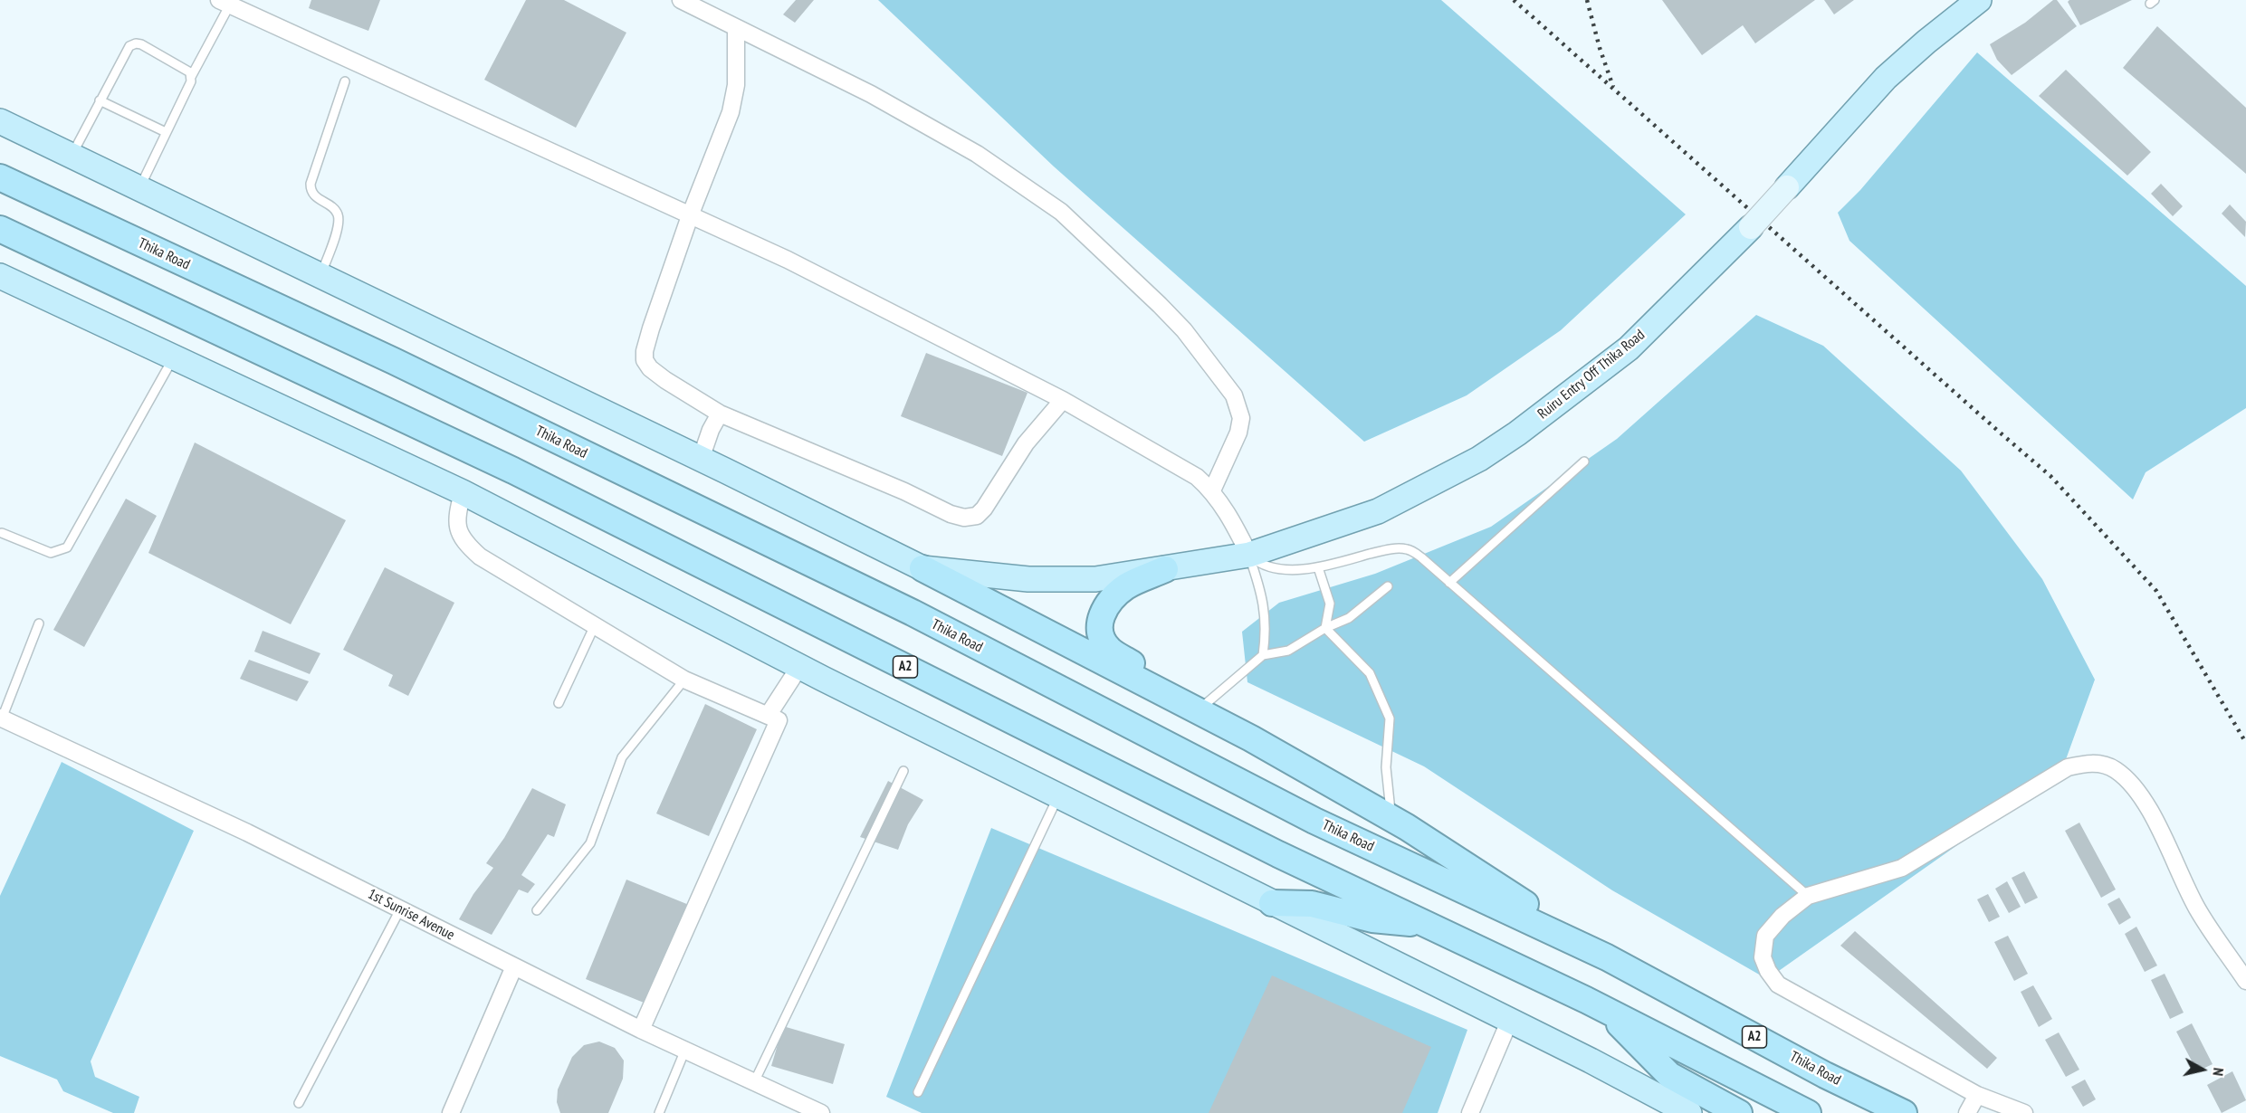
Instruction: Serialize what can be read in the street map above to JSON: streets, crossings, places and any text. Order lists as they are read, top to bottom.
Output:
{
  "streets": {
    "highway": ["Thika Road", "A2"],
    "main road": ["Ruiru Entry Off Thika Road"],
    "street": ["1st Sunrise Avenue"]
  },
  "north": "right"
}
